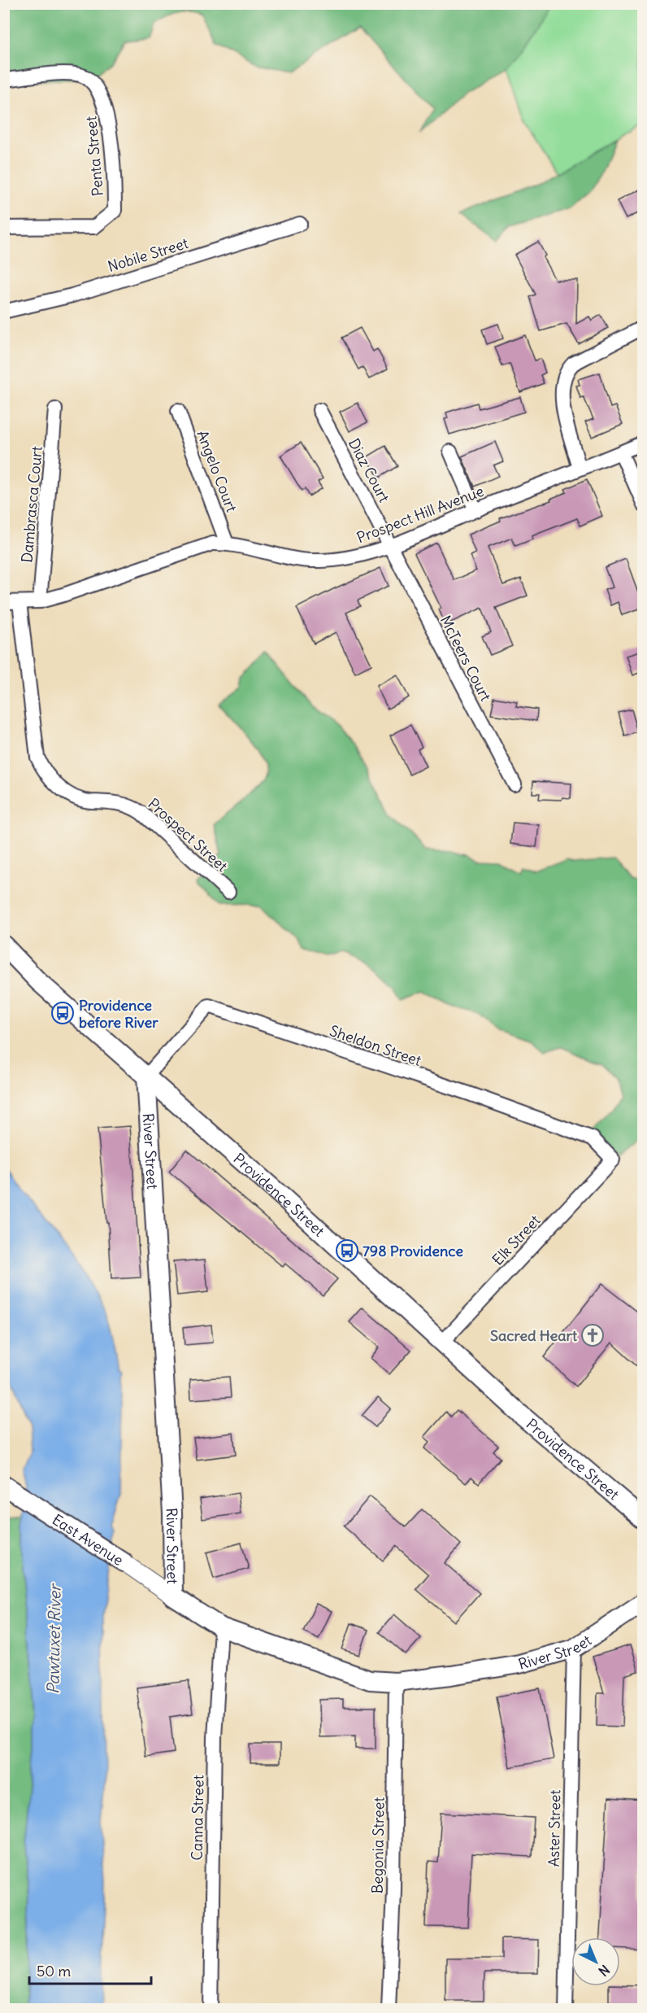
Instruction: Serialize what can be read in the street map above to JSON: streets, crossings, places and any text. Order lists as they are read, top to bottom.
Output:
{
  "streets": {
    "main road": ["River Street", "Providence Street", "East Avenue"],
    "street": [
      "Penta Street",
      "Nobile Street",
      "Diaz Court",
      "Angelo Court",
      "Dambrasca Court",
      "Prospect Hill Avenue",
      "McTeers Court",
      "Prospect Street",
      "Sheldon Street",
      "Elk Street",
      "Canna Street",
      "Aster Street",
      "Begonia Street"
    ]
  },
  "crossings": [
    ["Diaz Court", "Prospect Hill Avenue"],
    ["Diaz Court", "McTeers Court"],
    ["Angelo Court", "Prospect Hill Avenue"],
    ["Dambrasca Court", "Prospect Hill Avenue"],
    ["Prospect Hill Avenue", "McTeers Court"],
    ["Prospect Hill Avenue", "Prospect Street"],
    ["Sheldon Street", "River Street"],
    ["Sheldon Street", "Providence Street"],
    ["Sheldon Street", "Elk Street"],
    ["River Street", "Providence Street"],
    ["River Street", "East Avenue"],
    ["River Street", "Canna Street"],
    ["River Street", "Aster Street"],
    ["River Street", "Begonia Street"],
    ["Providence Street", "Elk Street"]
  ],
  "water": ["Pawtuxet River"],
  "places": {
    "bus stop": ["Providence before River", "798 Providence"],
    "church": ["Sacred Heart"]
  },
  "scale_bar": "50 m",
  "north": "bottom right"
}
